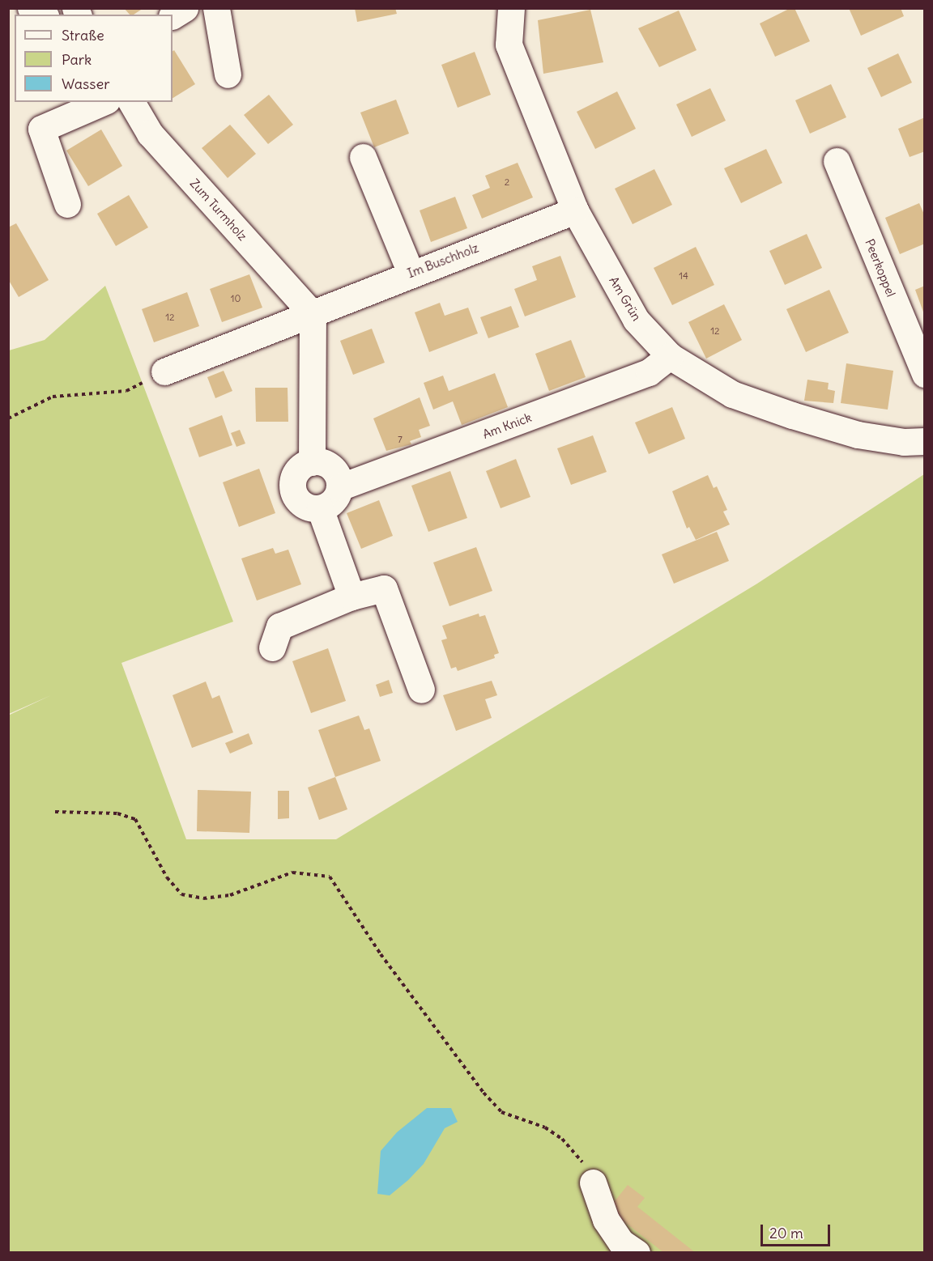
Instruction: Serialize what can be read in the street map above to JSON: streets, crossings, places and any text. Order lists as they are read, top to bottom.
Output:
{
  "streets": {
    "street": [
      "Zum Turmholz",
      "Im Buschholz",
      "Peerkoppel",
      "Am Grün",
      "Am Knick"
    ]
  },
  "crossings": [
    ["Zum Turmholz", "Im Buschholz"],
    ["Im Buschholz", "Am Grün"],
    ["Am Grün", "Am Knick"]
  ],
  "house_numbers": [
    "2",
    "14",
    "10",
    "12",
    "12",
    "7"
  ],
  "legend": ["Straße", "Park", "Wasser"],
  "scale_bar": "20 m"
}
